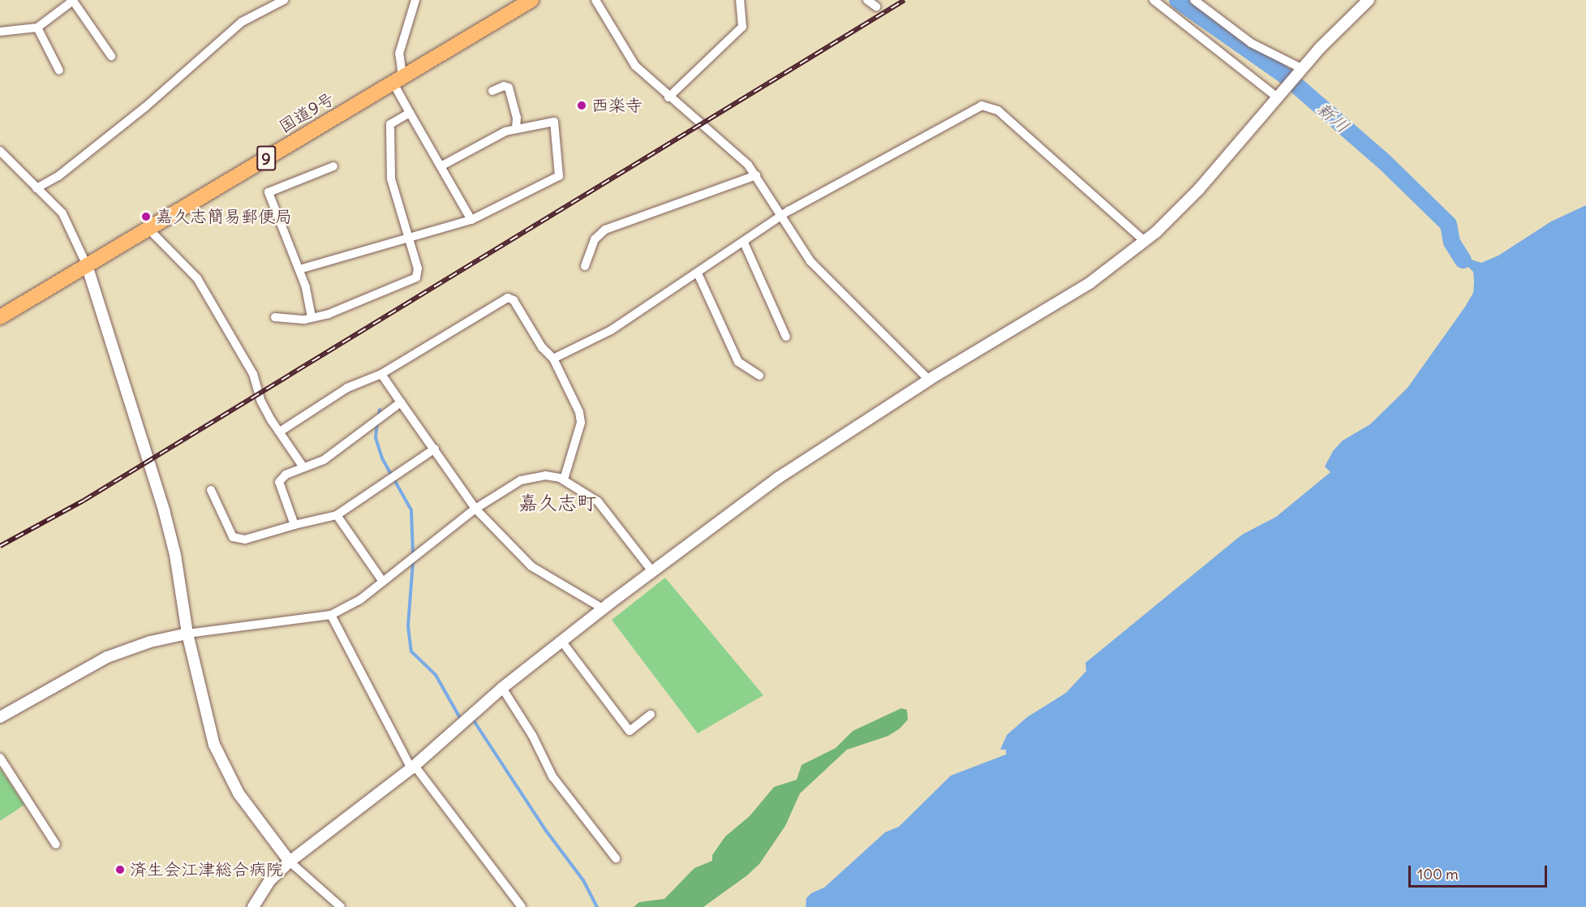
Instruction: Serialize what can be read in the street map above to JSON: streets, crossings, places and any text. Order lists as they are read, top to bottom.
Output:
{
  "streets": {
    "highway": ["国道9号", "9"]
  },
  "districts": ["嘉久志町"],
  "water": ["新川"],
  "places": ["西楽寺", "嘉久志簡易郵便局", "済生会江津総合病院"],
  "scale_bar": "100 m"
}
